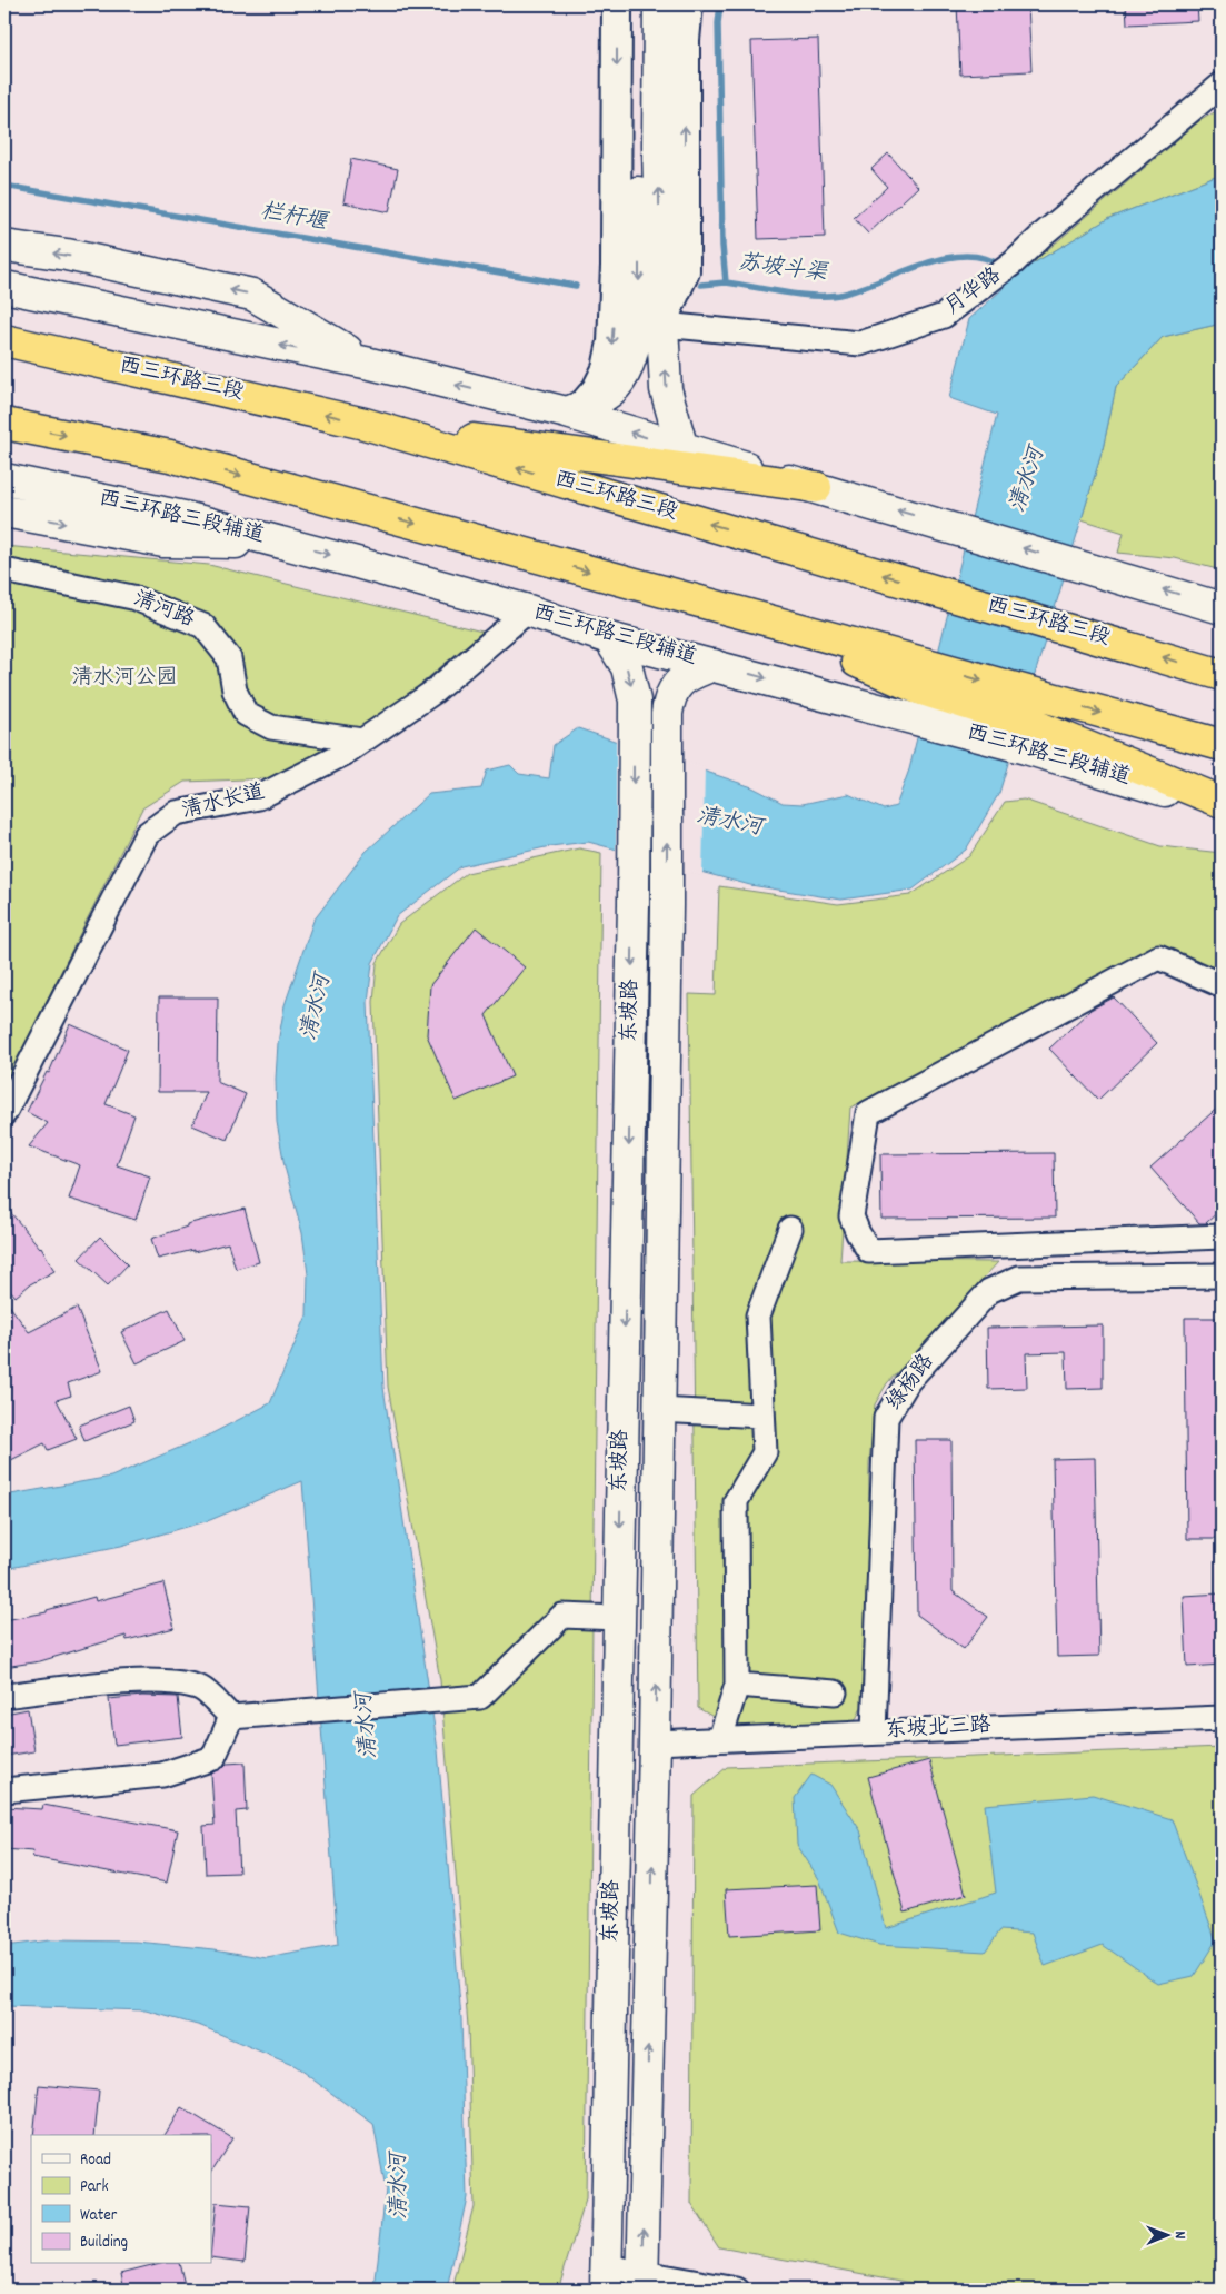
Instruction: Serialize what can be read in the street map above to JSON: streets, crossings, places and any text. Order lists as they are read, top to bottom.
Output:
{
  "streets": {
    "highway": ["西三环路三段"],
    "main road": ["西三环路三段辅道", "东坡路"],
    "street": [
      "月华路",
      "清河路",
      "清水长道",
      "绿杨路",
      "东坡北三路"
    ]
  },
  "crossings": [
    ["西三环路三段辅道", "清水长道"],
    ["西三环路三段辅道", "东坡路"],
    ["清河路", "清水长道"],
    ["东坡路", "东坡北三路"],
    ["绿杨路", "东坡北三路"]
  ],
  "water": ["栏杆堰", "苏坡斗渠", "清水河"],
  "parks": ["清水河公园"],
  "legend": [
    "Road",
    "Park",
    "Water",
    "Building"
  ],
  "north": "right"
}
